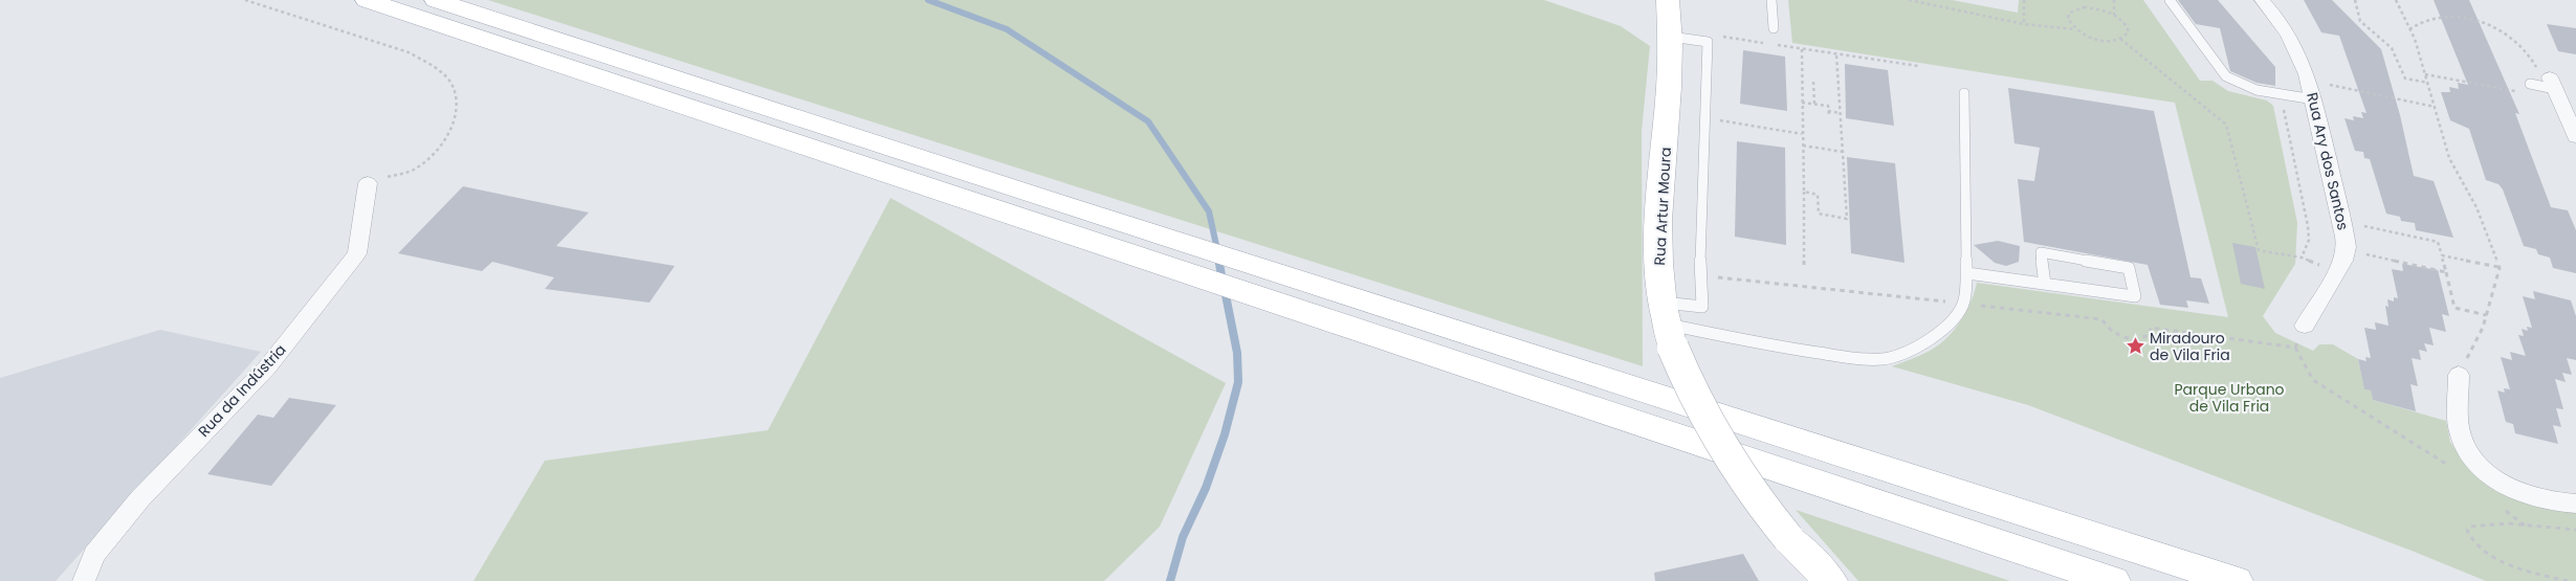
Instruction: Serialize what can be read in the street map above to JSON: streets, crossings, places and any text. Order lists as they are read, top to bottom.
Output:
{
  "streets": {
    "main road": ["Rua Artur Moura"],
    "street": ["Rua Ary dos Santos", "Rua da Indústria"]
  },
  "parks": ["Parque Urbano de Vila Fria"],
  "places": {
    "place": ["Miradouro de Vila Fria"]
  }
}
